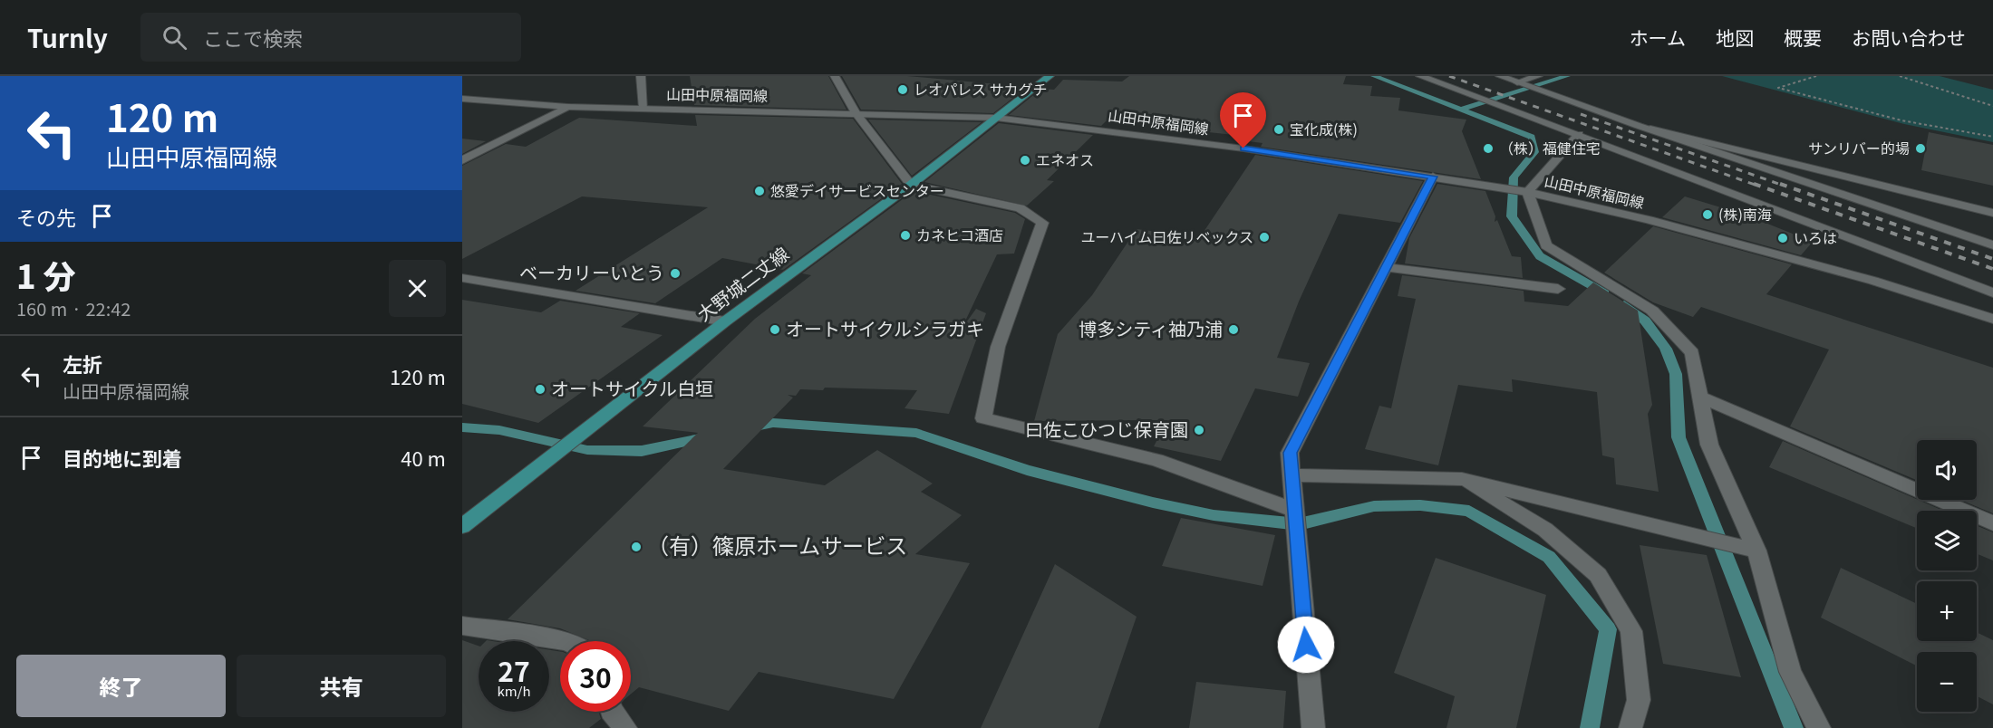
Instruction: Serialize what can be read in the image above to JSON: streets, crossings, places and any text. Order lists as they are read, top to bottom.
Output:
{
  "streets": {
    "main road": ["大野城二丈線"],
    "street": ["山田中原福岡線"]
  },
  "crossings": [
    ["山田中原福岡線", "大野城二丈線"]
  ],
  "places": [
    "レオパレス サカグチ",
    "宝化成(株)",
    "（株）福健住宅",
    "サンリバー的場",
    "エネオス",
    "悠愛デイサービスセンター",
    "(株)南海",
    "カネヒコ酒店",
    "ユーハイム曰佐リベックス",
    "いろは",
    "ベーカリーいとう",
    "オートサイクルシラガキ",
    "博多シティ袖乃浦",
    "オートサイクル白垣",
    "曰佐こひつじ保育園",
    "（有）篠原ホームサービス"
  ],
  "page": {
    "header": "Turnly",
    "search": "ここで検索",
    "nav": [
      "ホーム",
      "地図",
      "概要",
      "お問い合わせ"
    ],
    "turn": ["120 m", "山田中原福岡線"],
    "then": "その先",
    "heading": ["1 分", "160 m · 22:42"],
    "list": [
      {
        "name": "左折",
        "note": "山田中原福岡線",
        "value": "120 m"
      },
      {
        "name": "目的地に到着",
        "value": "40 m"
      }
    ],
    "map_buttons": ["+", "−"],
    "speed": "27 km/h",
    "limit": "30",
    "buttons": ["終了", "共有"]
  }
}
